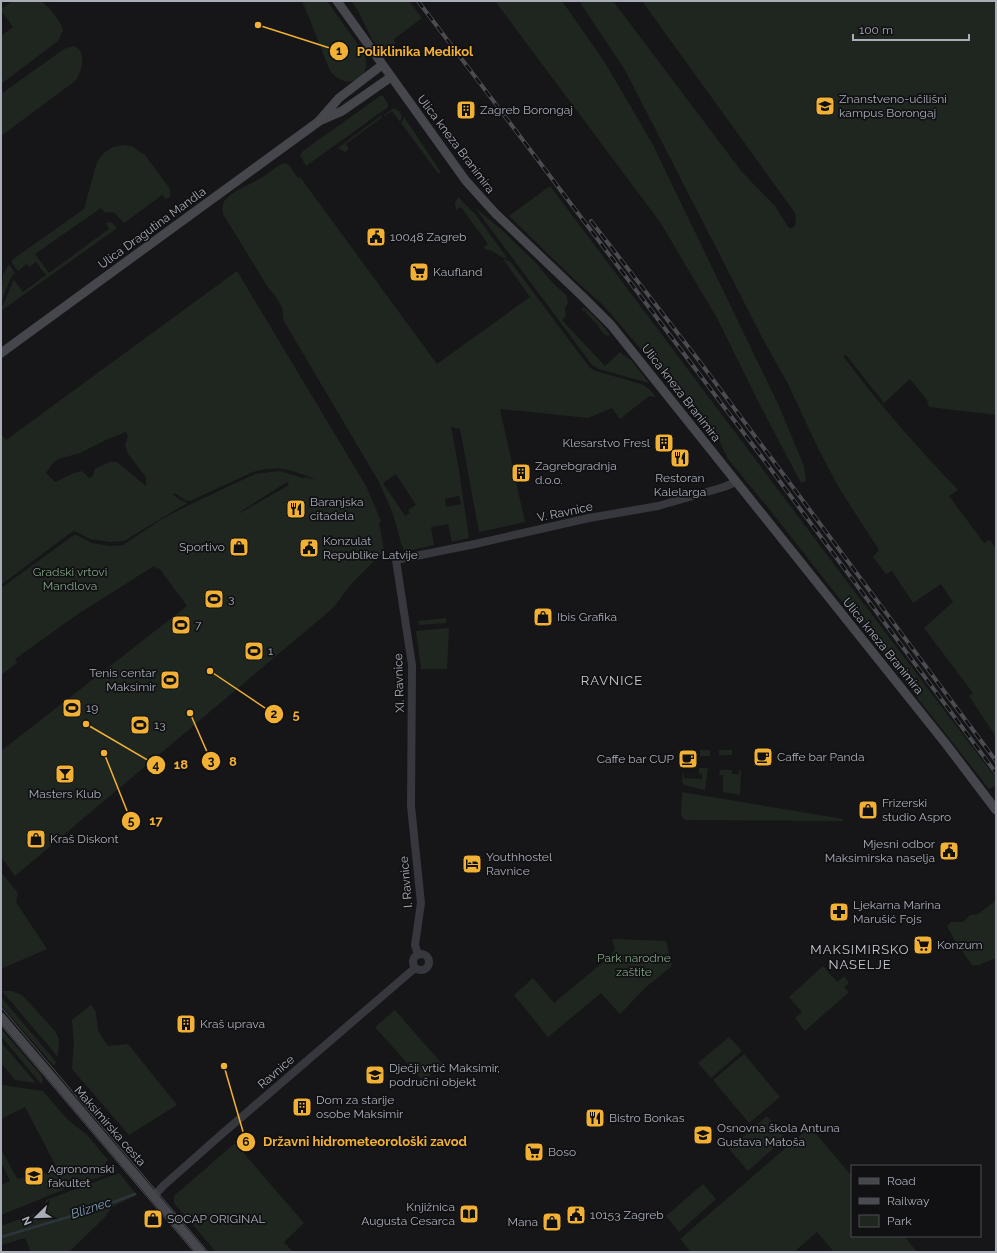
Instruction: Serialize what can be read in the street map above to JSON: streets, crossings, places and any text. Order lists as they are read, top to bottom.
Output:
{
  "streets": {
    "main road": ["Ulica kneza Branimira", "Ulica Dragutina Mandla", "Maksimirska cesta"],
    "street": [
      "V. Ravnice",
      "XI. Ravnice",
      "I. Ravnice",
      "Ravnice"
    ]
  },
  "crossings": [
    ["Ulica kneza Branimira", "Ulica Dragutina Mandla"],
    ["Ulica kneza Branimira", "V. Ravnice"],
    ["V. Ravnice", "XI. Ravnice"],
    ["XI. Ravnice", "I. Ravnice"],
    ["I. Ravnice", "Ravnice"],
    ["Ravnice", "Maksimirska cesta"]
  ],
  "districts": ["RAVNICE", "MAKSIMIRSKO NASELJE"],
  "water": ["Bliznec"],
  "parks": ["Gradski vrtovi Mandlova", "Park narodne zaštite"],
  "places": {
    "other": [
      "Poliklinika Medikol",
      "5",
      "8",
      "18",
      "17",
      "Državni hidrometeorološki zavod"
    ],
    "school or university": [
      "Znanstveno-učilišni kampus Borongaj",
      "Dječji vrtić Maksimir, područni objekt",
      "Osnovna škola Antuna Gustava Matoša",
      "Agronomski fakultet"
    ],
    "building": [
      "Zagreb Borongaj",
      "Klesarstvo Fresl",
      "Zagrebgradnja d.o.o.",
      "Kraš uprava",
      "Dom za starije osobe Maksimir"
    ],
    "public building": [
      "10048 Zagreb",
      "Konzulat Republike Latvije",
      "Mjesni odbor Maksimirska naselja",
      "10153 Zagreb"
    ],
    "supermarket": ["Kaufland", "Konzum", "Boso"],
    "restaurant": ["Restoran Kalelarga", "Baranjska citadela", "Bistro Bonkas"],
    "shop": [
      "Sportivo",
      "Ibis Grafika",
      "Frizerski studio Aspro",
      "Kraš Diskont",
      "SOCAP ORIGINAL",
      "Mana"
    ],
    "sports": [
      "3",
      "7",
      "1",
      "Tenis centar Maksimir",
      "19",
      "13"
    ],
    "cafe": ["Caffe bar Panda", "Caffe bar CUP"],
    "bar": ["Masters Klub"],
    "hotel": ["Youthhostel Ravnice"],
    "pharmacy": ["Ljekarna Marina Marušić Fojs"],
    "library": ["Knjižnica Augusta Cesarca"]
  },
  "legend": ["Road", "Railway", "Park"],
  "scale_bar": "100 m",
  "north": "bottom left"
}
